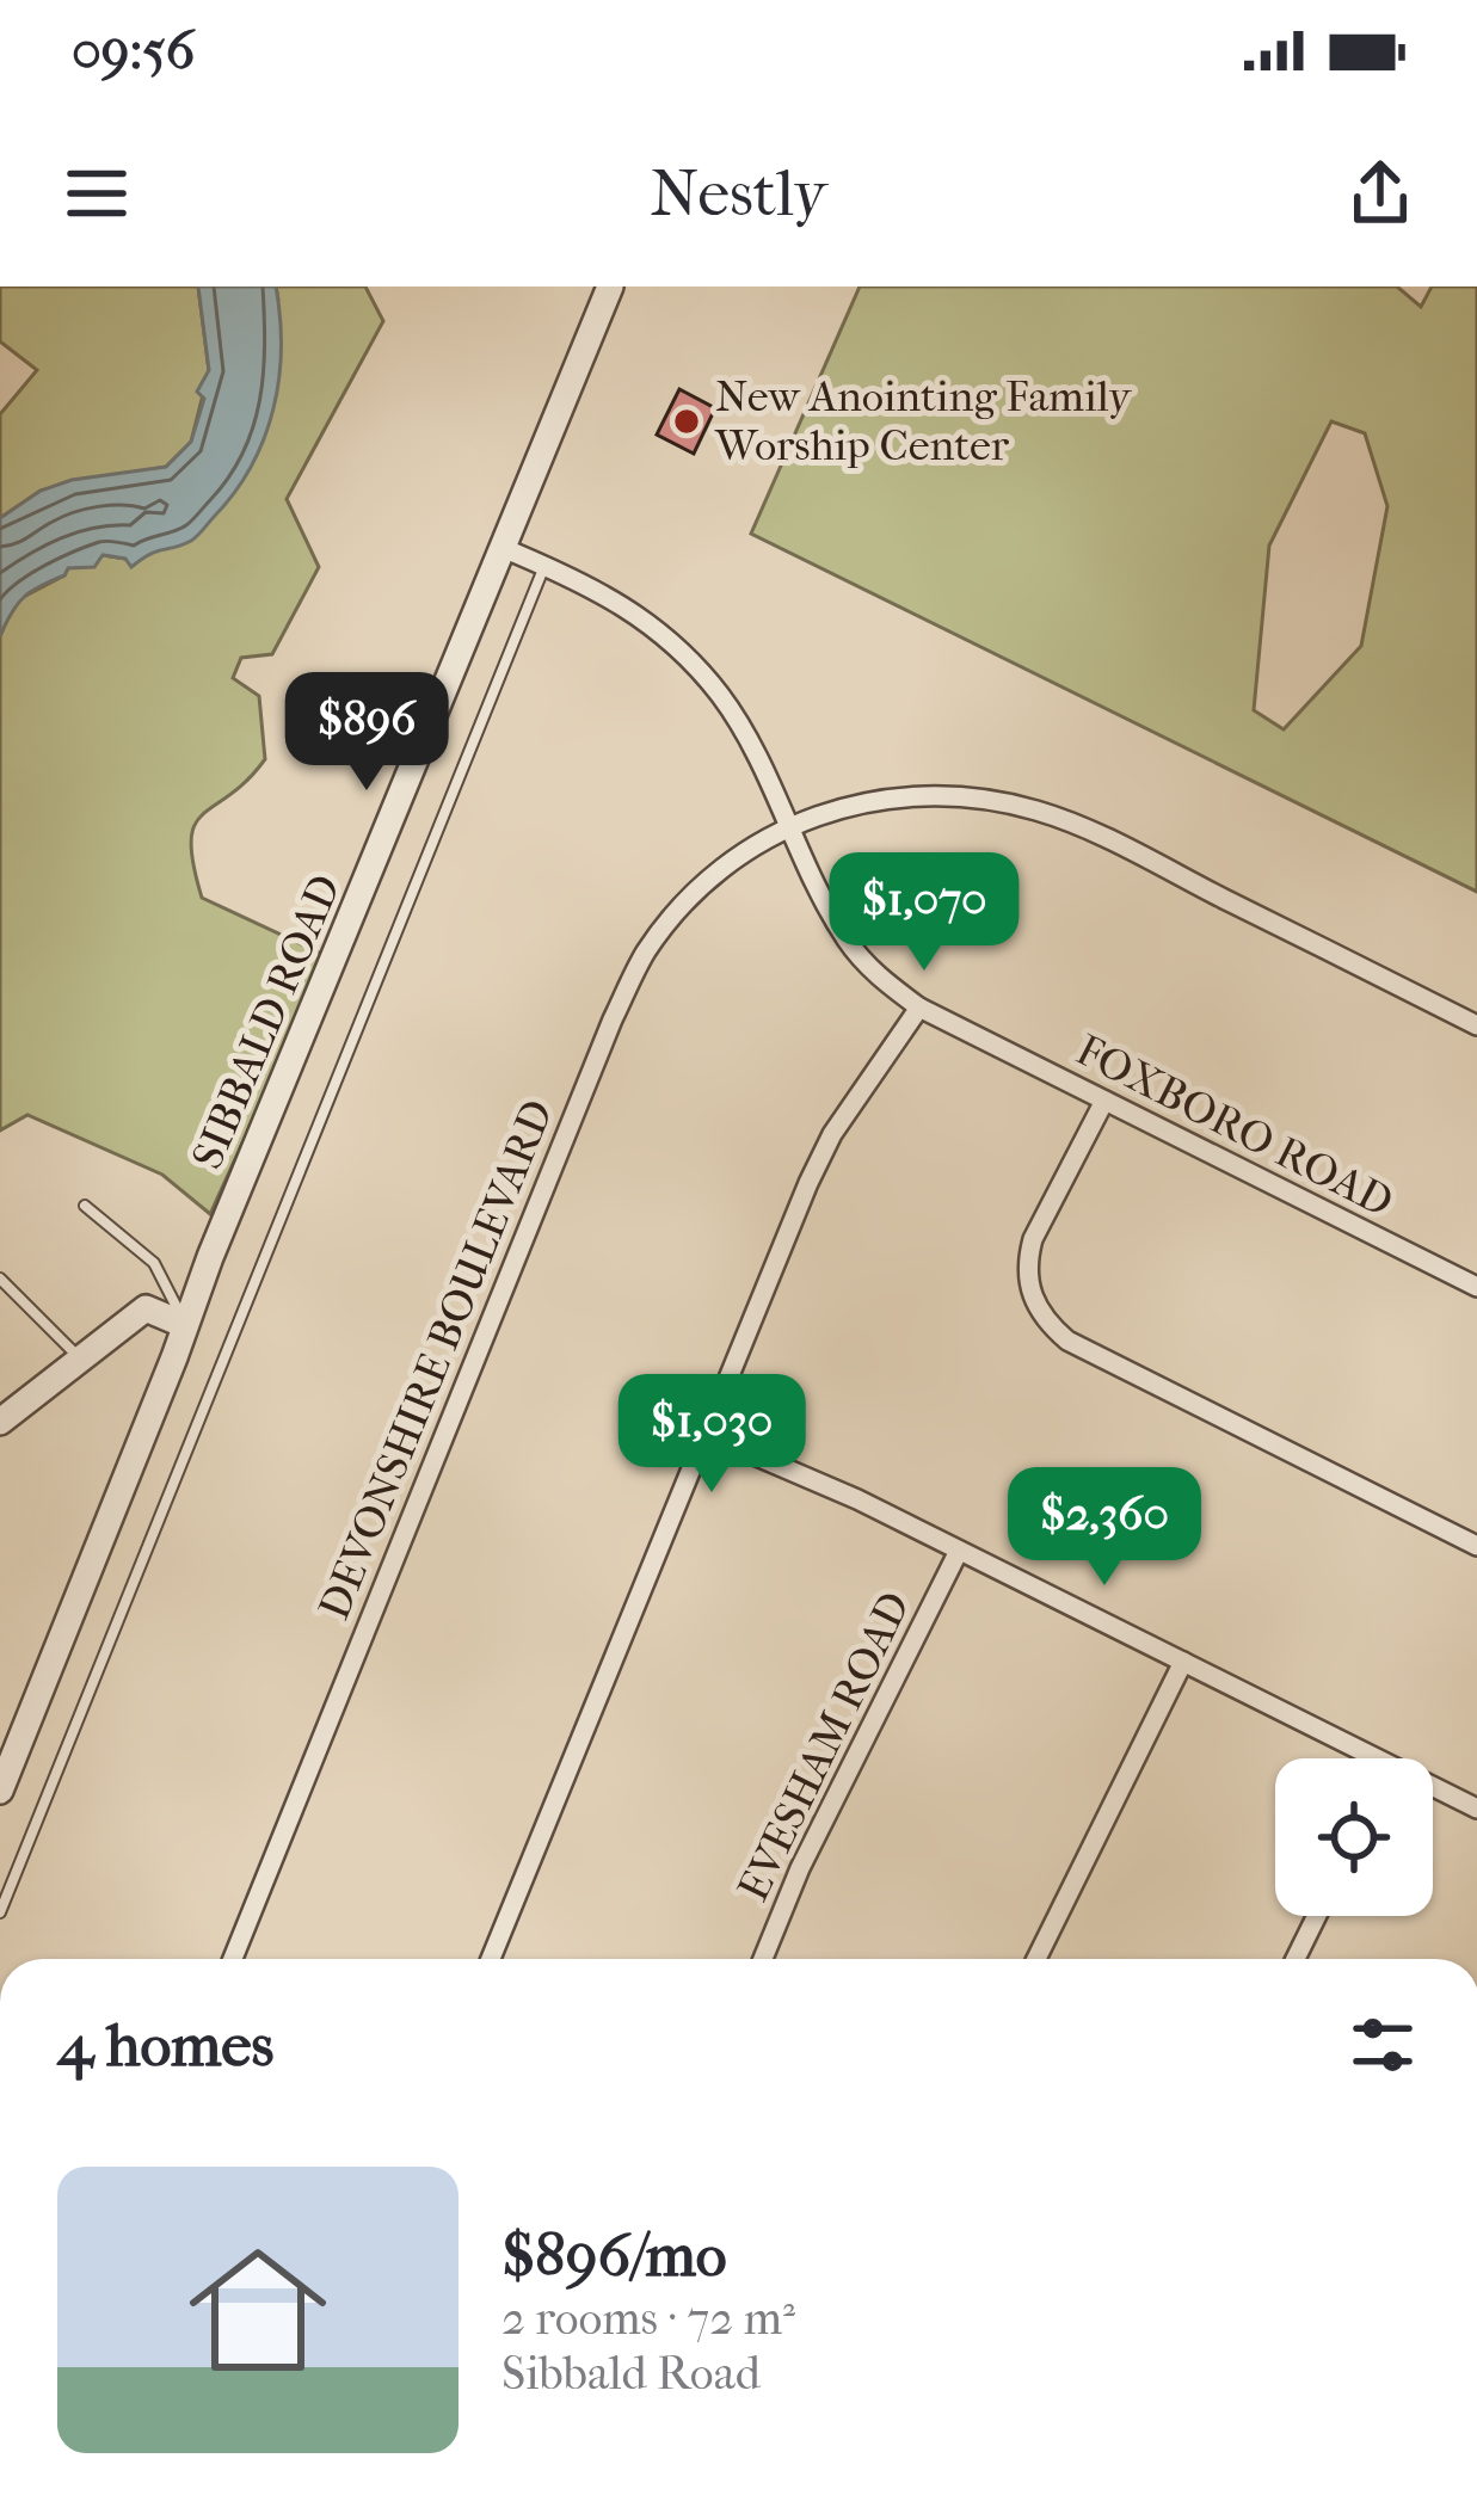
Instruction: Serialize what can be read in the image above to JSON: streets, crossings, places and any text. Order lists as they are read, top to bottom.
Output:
{
  "streets": {
    "street": [
      "SIBBALD ROAD",
      "FOXBORO ROAD",
      "DEVONSHIRE BOULEVARD",
      "EVESHAM ROAD"
    ]
  },
  "crossings": [
    ["SIBBALD ROAD", "FOXBORO ROAD"],
    ["FOXBORO ROAD", "DEVONSHIRE BOULEVARD"]
  ],
  "places": ["New Anointing Family Worship Center"],
  "page": {
    "status": "09:56",
    "header": "Nestly",
    "price": [
      "$896",
      "$1,070",
      "$1,030",
      "$2,360"
    ],
    "heading": "4 homes",
    "list": [
      {
        "name": "$896/mo",
        "note": "2 rooms · 72 m² · Sibbald Road"
      }
    ]
  }
}
